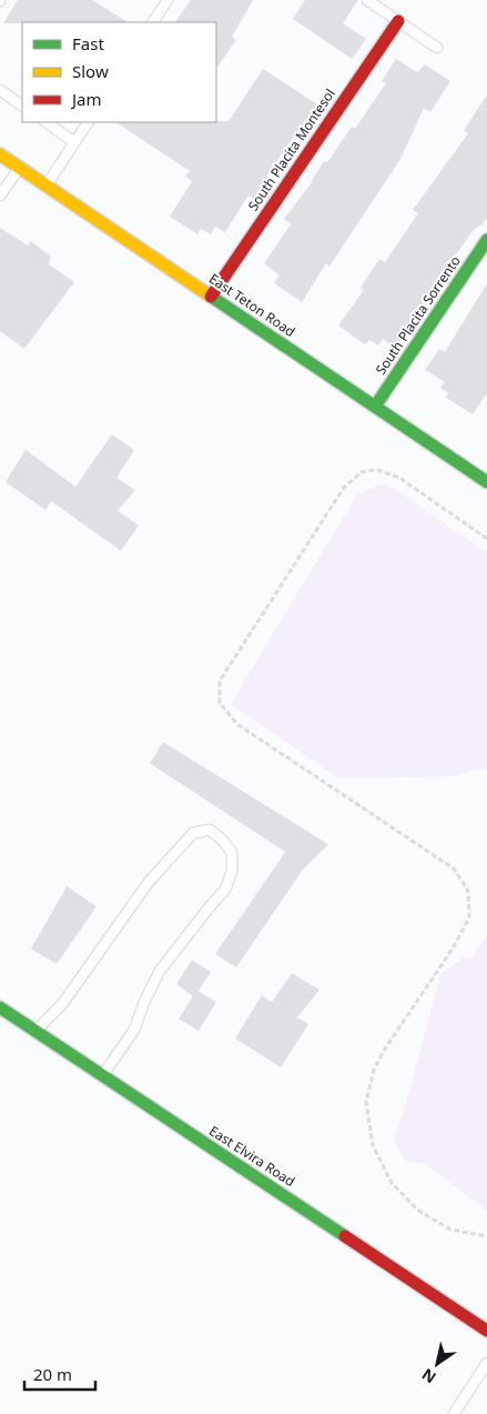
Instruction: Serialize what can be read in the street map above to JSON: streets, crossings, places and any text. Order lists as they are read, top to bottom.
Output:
{
  "streets": {
    "street": [
      "South Placita Montesol",
      "East Teton Road",
      "South Placita Sorrento",
      "East Elvira Road"
    ]
  },
  "crossings": [
    ["South Placita Montesol", "East Teton Road"],
    ["East Teton Road", "South Placita Sorrento"]
  ],
  "legend": ["Fast", "Slow", "Jam"],
  "scale_bar": "20 m",
  "north": "bottom left"
}
